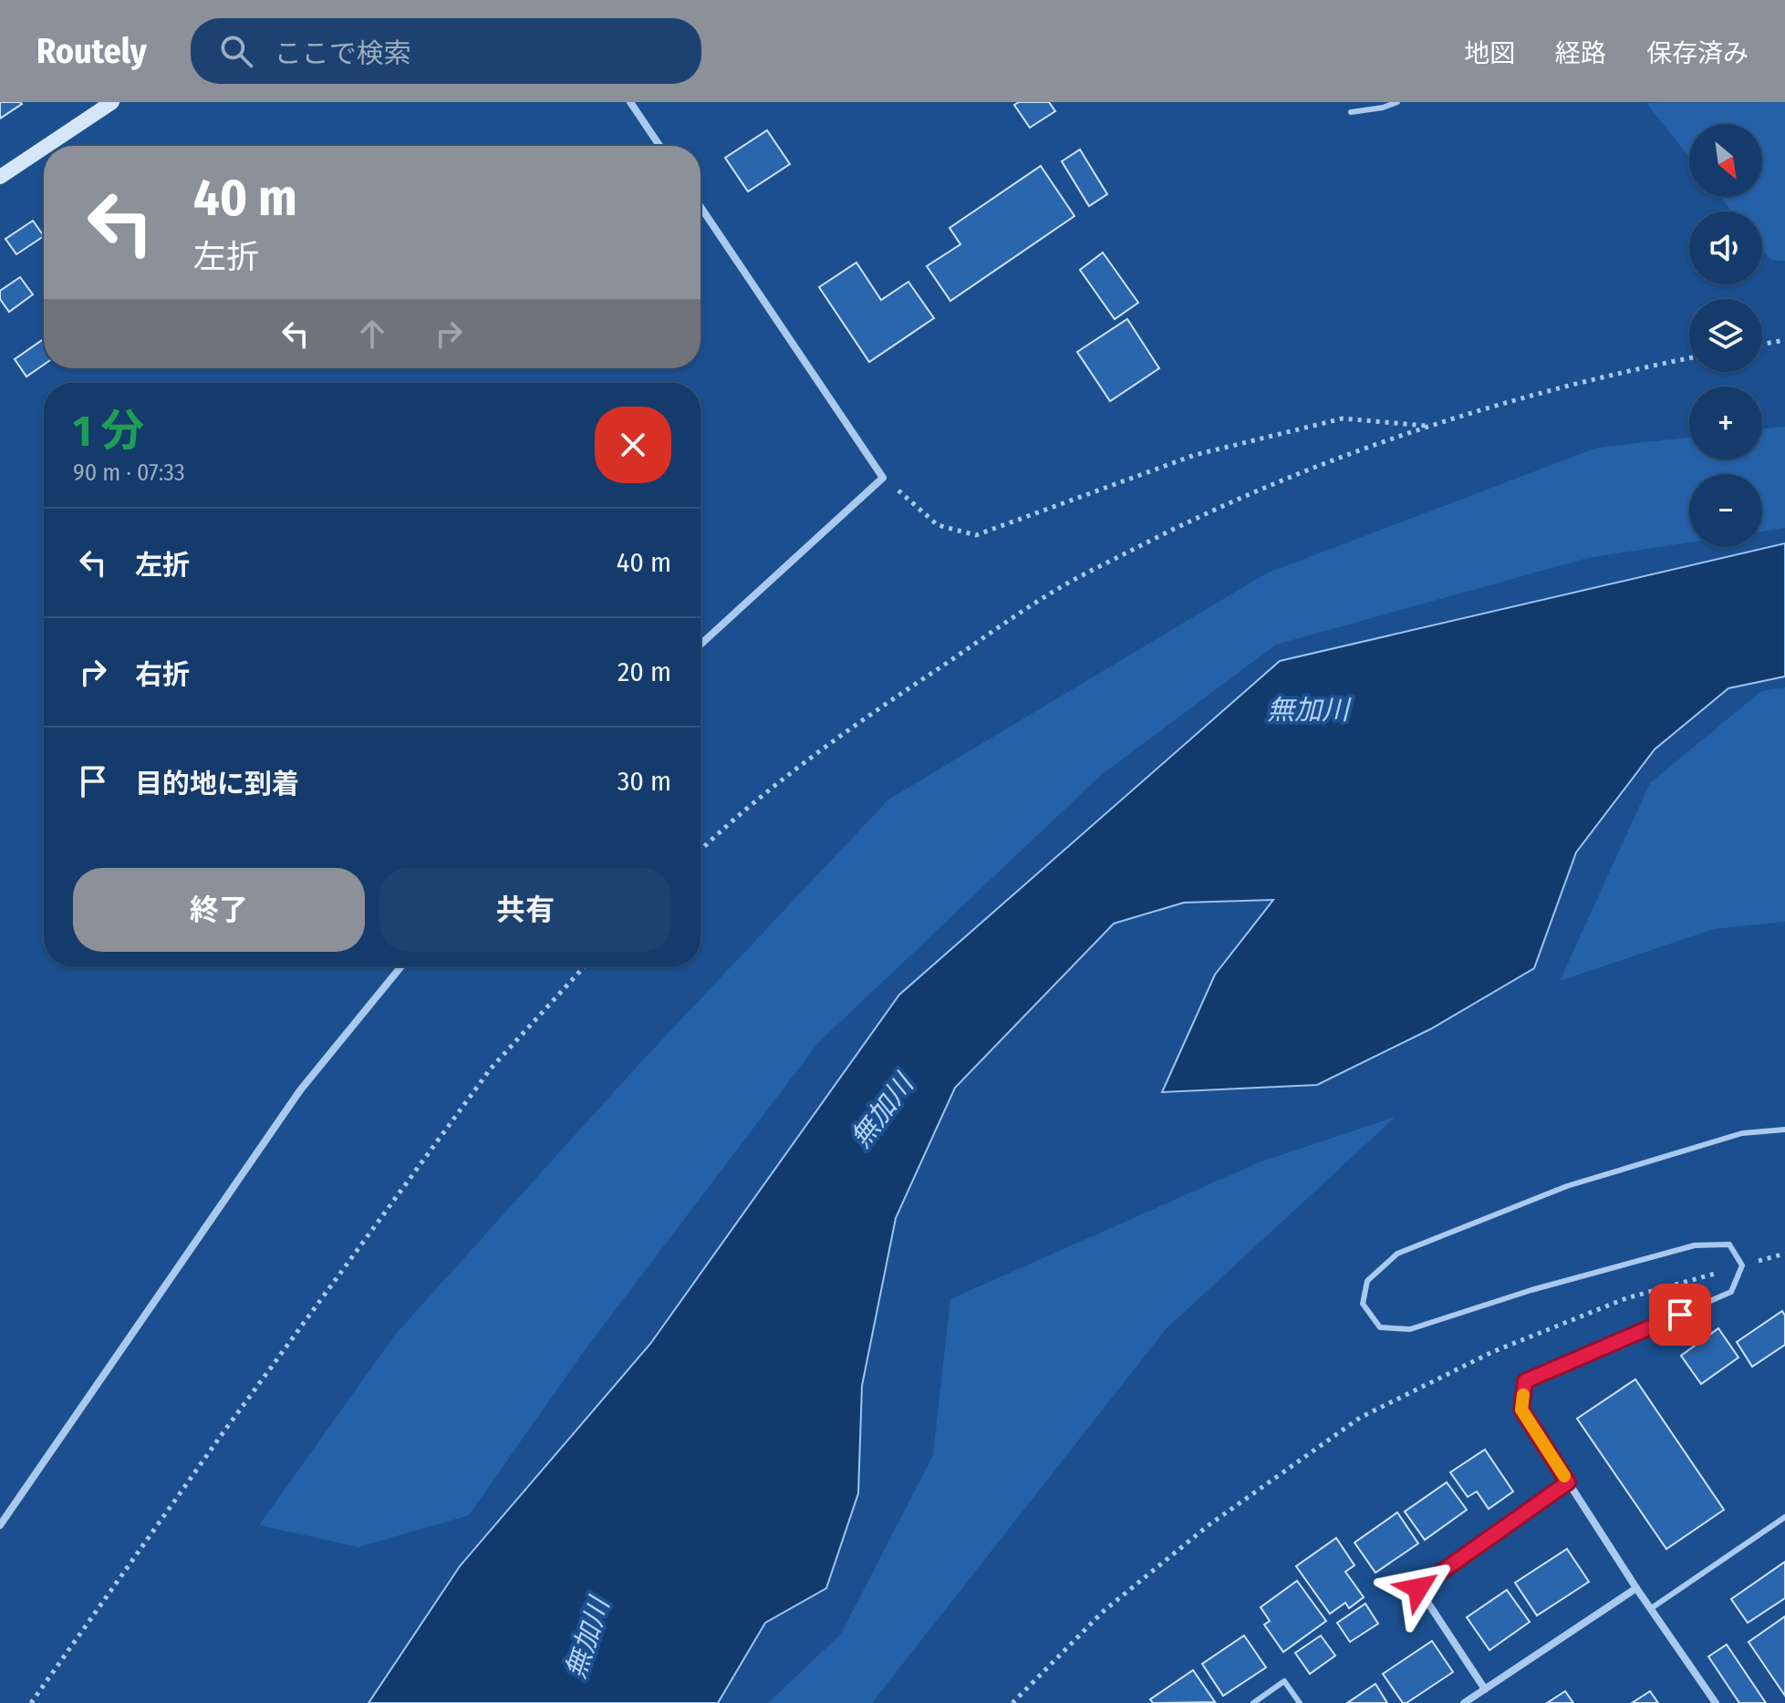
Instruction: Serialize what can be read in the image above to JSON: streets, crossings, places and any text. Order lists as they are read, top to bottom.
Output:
{
  "water": ["無加川"],
  "north": "bottom right",
  "page": {
    "header": "Routely",
    "search": "ここで検索",
    "nav": ["地図", "経路", "保存済み"],
    "map_buttons": ["+", "−"],
    "turn": ["40 m", "左折"],
    "heading": ["1 分", "90 m · 07:33"],
    "list": [
      {
        "name": "左折",
        "value": "40 m"
      },
      {
        "name": "右折",
        "value": "20 m"
      },
      {
        "name": "目的地に到着",
        "value": "30 m"
      }
    ],
    "buttons": ["終了", "共有"]
  }
}
